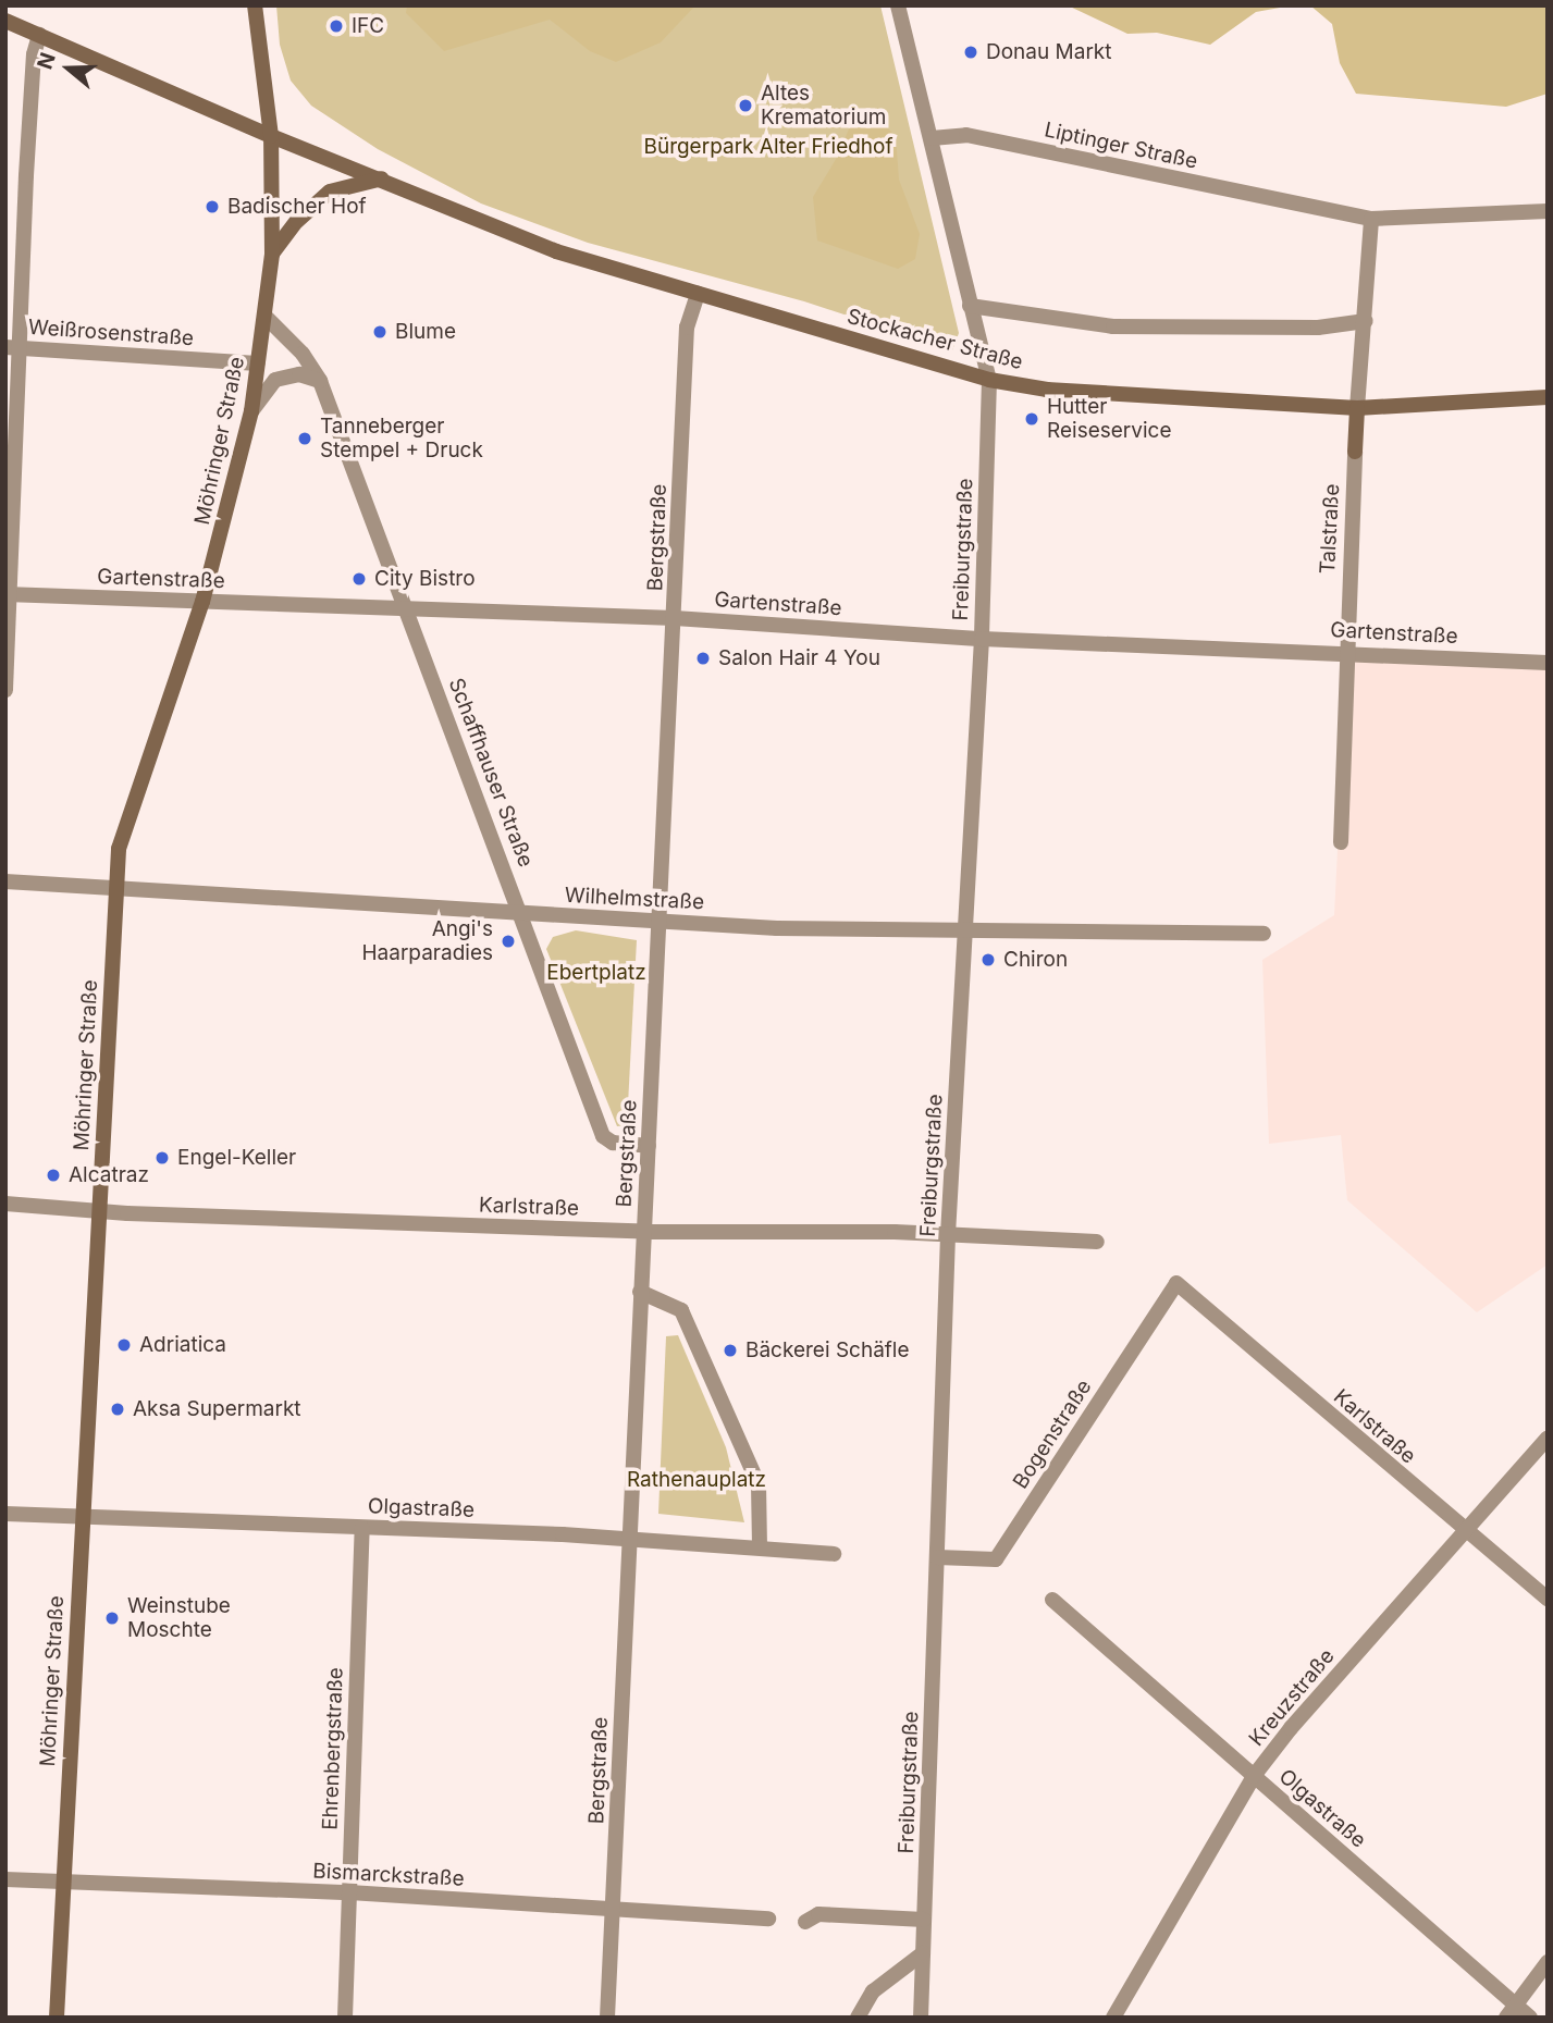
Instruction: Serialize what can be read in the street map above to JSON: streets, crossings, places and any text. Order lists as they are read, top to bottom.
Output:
{
  "streets": {
    "street": [
      "Liptinger Straße",
      "Weißrosenstraße",
      "Stockacher Straße",
      "Möhringer Straße",
      "Talstraße",
      "Bergstraße",
      "Freiburgstraße",
      "Gartenstraße",
      "Schaffhauser Straße",
      "Wilhelmstraße",
      "Karlstraße",
      "Bogenstraße",
      "Olgastraße",
      "Kreuzstraße",
      "Ehrenbergstraße",
      "Bismarckstraße"
    ]
  },
  "crossings": [
    ["Liptinger Straße", "Talstraße"],
    ["Weißrosenstraße", "Möhringer Straße"],
    ["Stockacher Straße", "Möhringer Straße"],
    ["Stockacher Straße", "Talstraße"],
    ["Stockacher Straße", "Bergstraße"],
    ["Stockacher Straße", "Freiburgstraße"],
    ["Möhringer Straße", "Gartenstraße"],
    ["Möhringer Straße", "Schaffhauser Straße"],
    ["Möhringer Straße", "Wilhelmstraße"],
    ["Möhringer Straße", "Karlstraße"],
    ["Möhringer Straße", "Olgastraße"],
    ["Möhringer Straße", "Bismarckstraße"],
    ["Talstraße", "Gartenstraße"],
    ["Bergstraße", "Gartenstraße"],
    ["Bergstraße", "Schaffhauser Straße"],
    ["Bergstraße", "Wilhelmstraße"],
    ["Bergstraße", "Karlstraße"],
    ["Bergstraße", "Olgastraße"],
    ["Bergstraße", "Bismarckstraße"],
    ["Freiburgstraße", "Gartenstraße"],
    ["Freiburgstraße", "Wilhelmstraße"],
    ["Freiburgstraße", "Karlstraße"],
    ["Freiburgstraße", "Bogenstraße"],
    ["Gartenstraße", "Schaffhauser Straße"],
    ["Schaffhauser Straße", "Wilhelmstraße"],
    ["Karlstraße", "Bogenstraße"],
    ["Karlstraße", "Kreuzstraße"],
    ["Olgastraße", "Kreuzstraße"],
    ["Olgastraße", "Ehrenbergstraße"],
    ["Ehrenbergstraße", "Bismarckstraße"]
  ],
  "parks": ["Bürgerpark Alter Friedhof", "Ebertplatz", "Rathenauplatz"],
  "places": [
    "IFC",
    "Donau Markt",
    "Altes Krematorium",
    "Badischer Hof",
    "Blume",
    "Hutter Reiseservice",
    "Tanneberger Stempel + Druck",
    "City Bistro",
    "Salon Hair 4 You",
    "Angi's Haarparadies",
    "Chiron",
    "Engel-Keller",
    "Alcatraz",
    "Adriatica",
    "Bäckerei Schäfle",
    "Aksa Supermarkt",
    "Weinstube Moschte"
  ],
  "north": "left"
}
